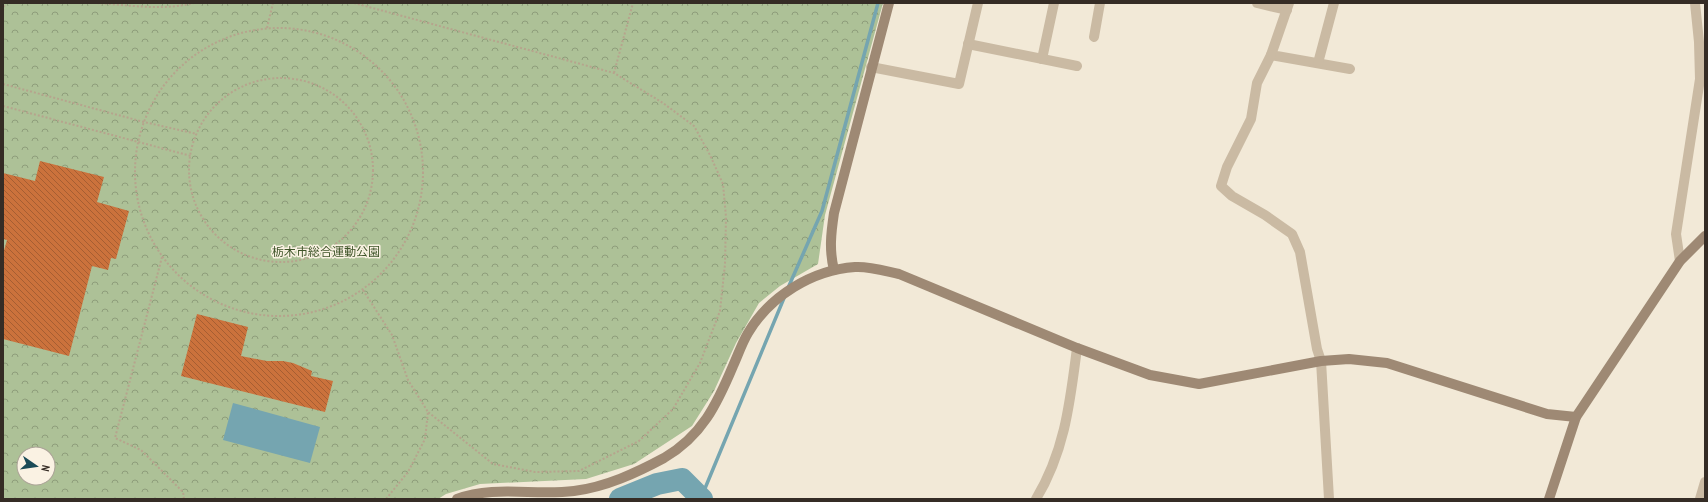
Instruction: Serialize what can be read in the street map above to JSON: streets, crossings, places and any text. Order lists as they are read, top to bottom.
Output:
{
  "parks": ["栃木市総合運動公園"],
  "north": "right"
}
